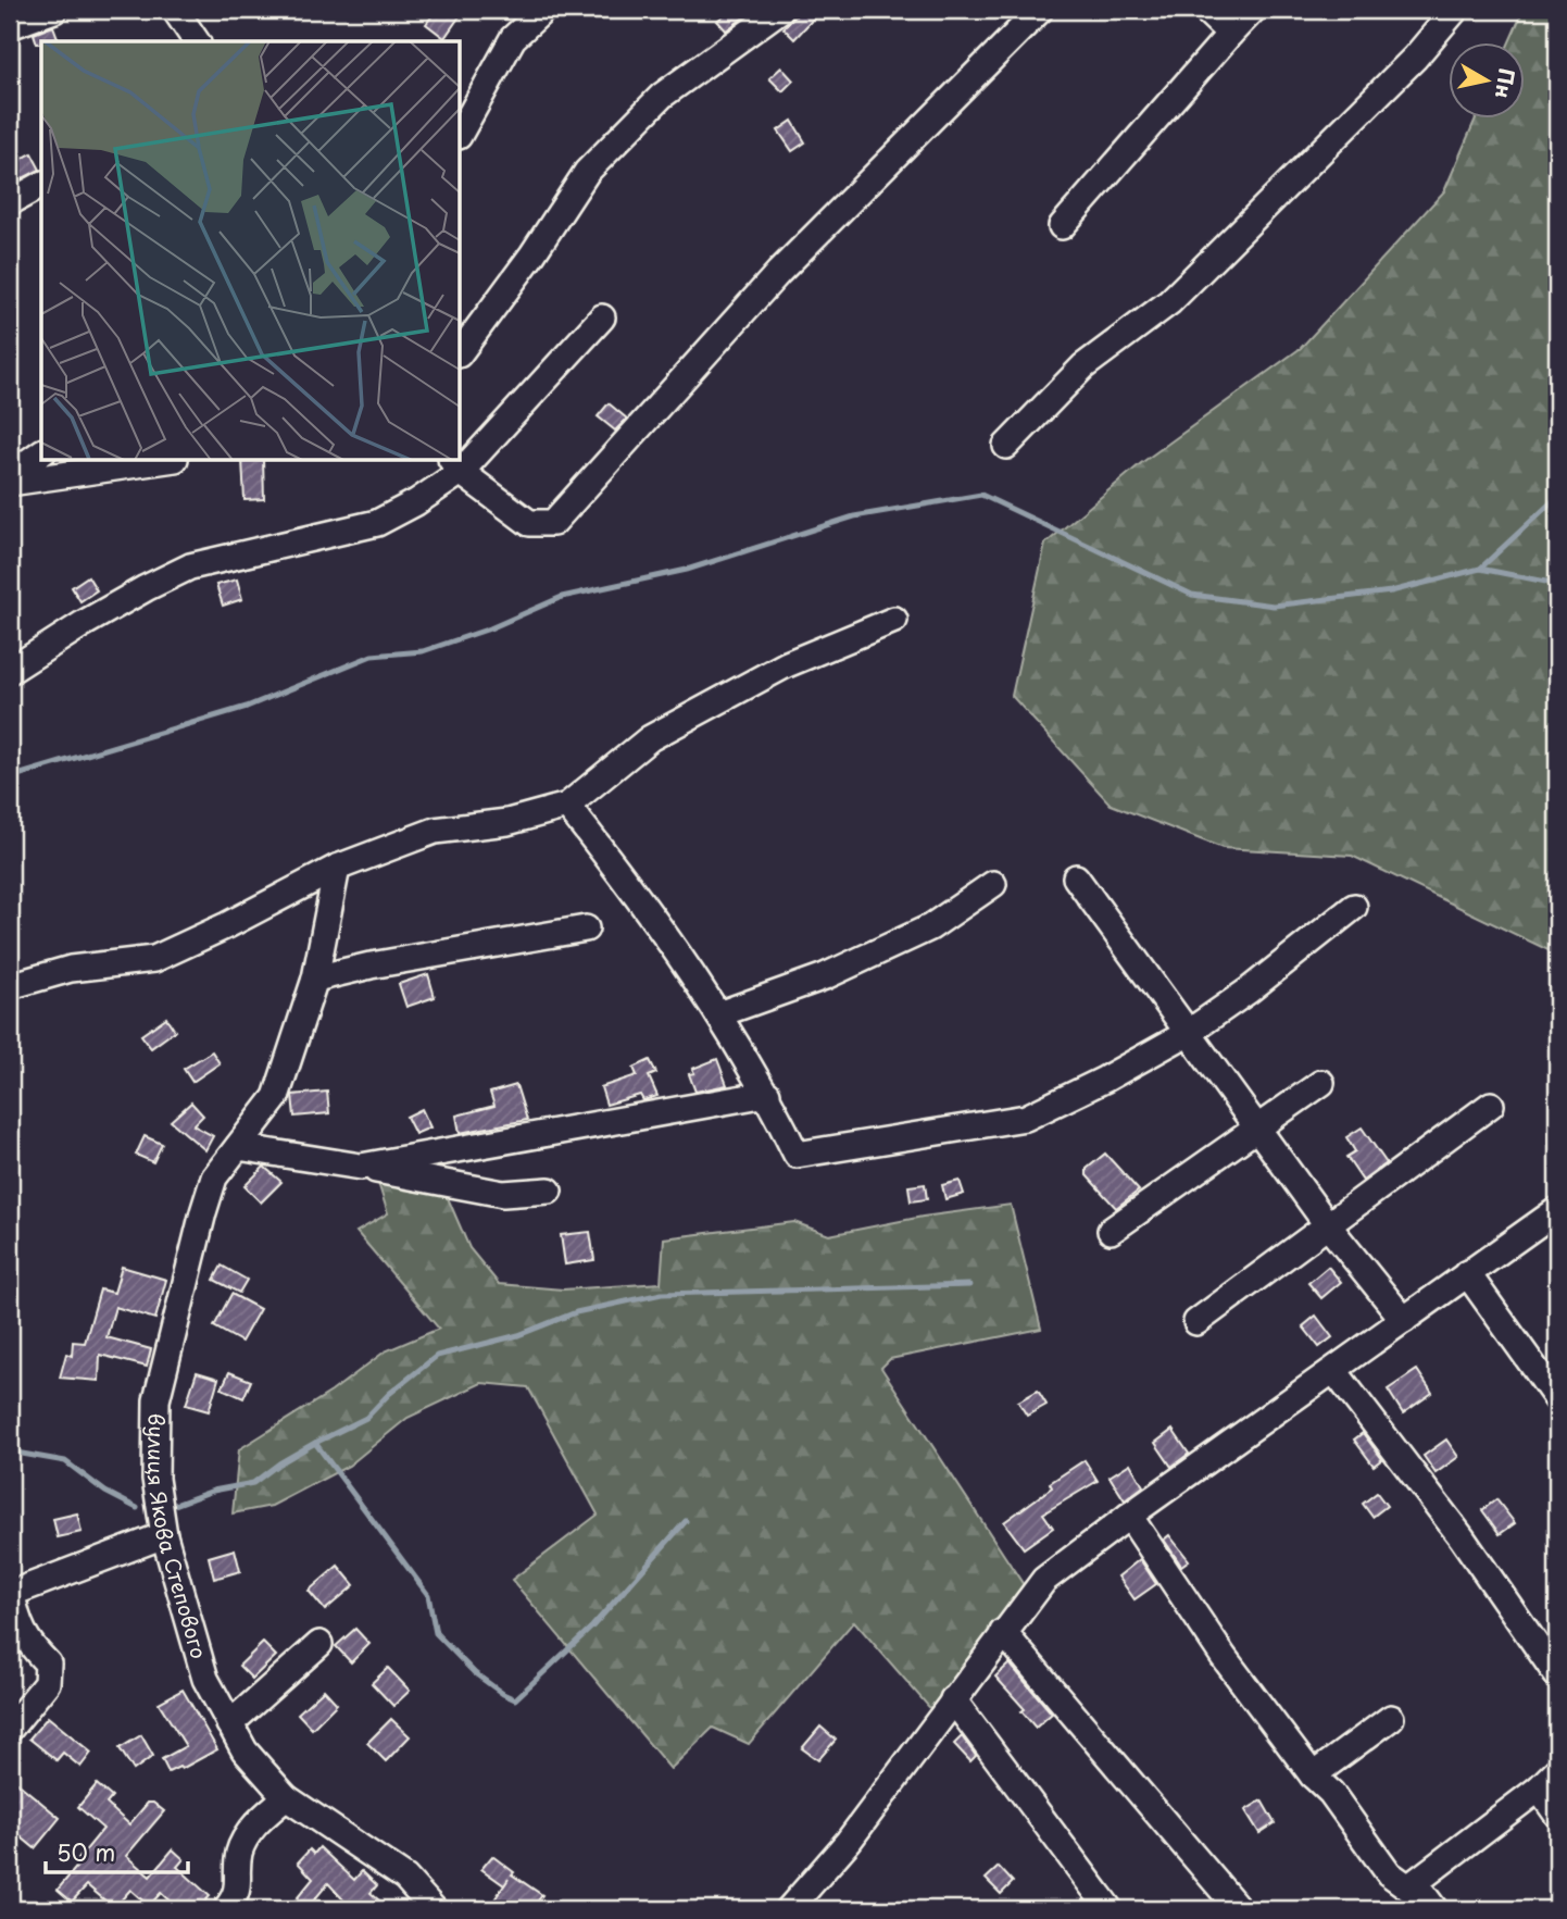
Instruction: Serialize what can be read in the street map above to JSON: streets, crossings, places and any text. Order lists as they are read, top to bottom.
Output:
{
  "streets": {
    "street": ["вулиця Якова Степового"]
  },
  "scale_bar": "50 m",
  "north": "right"
}
